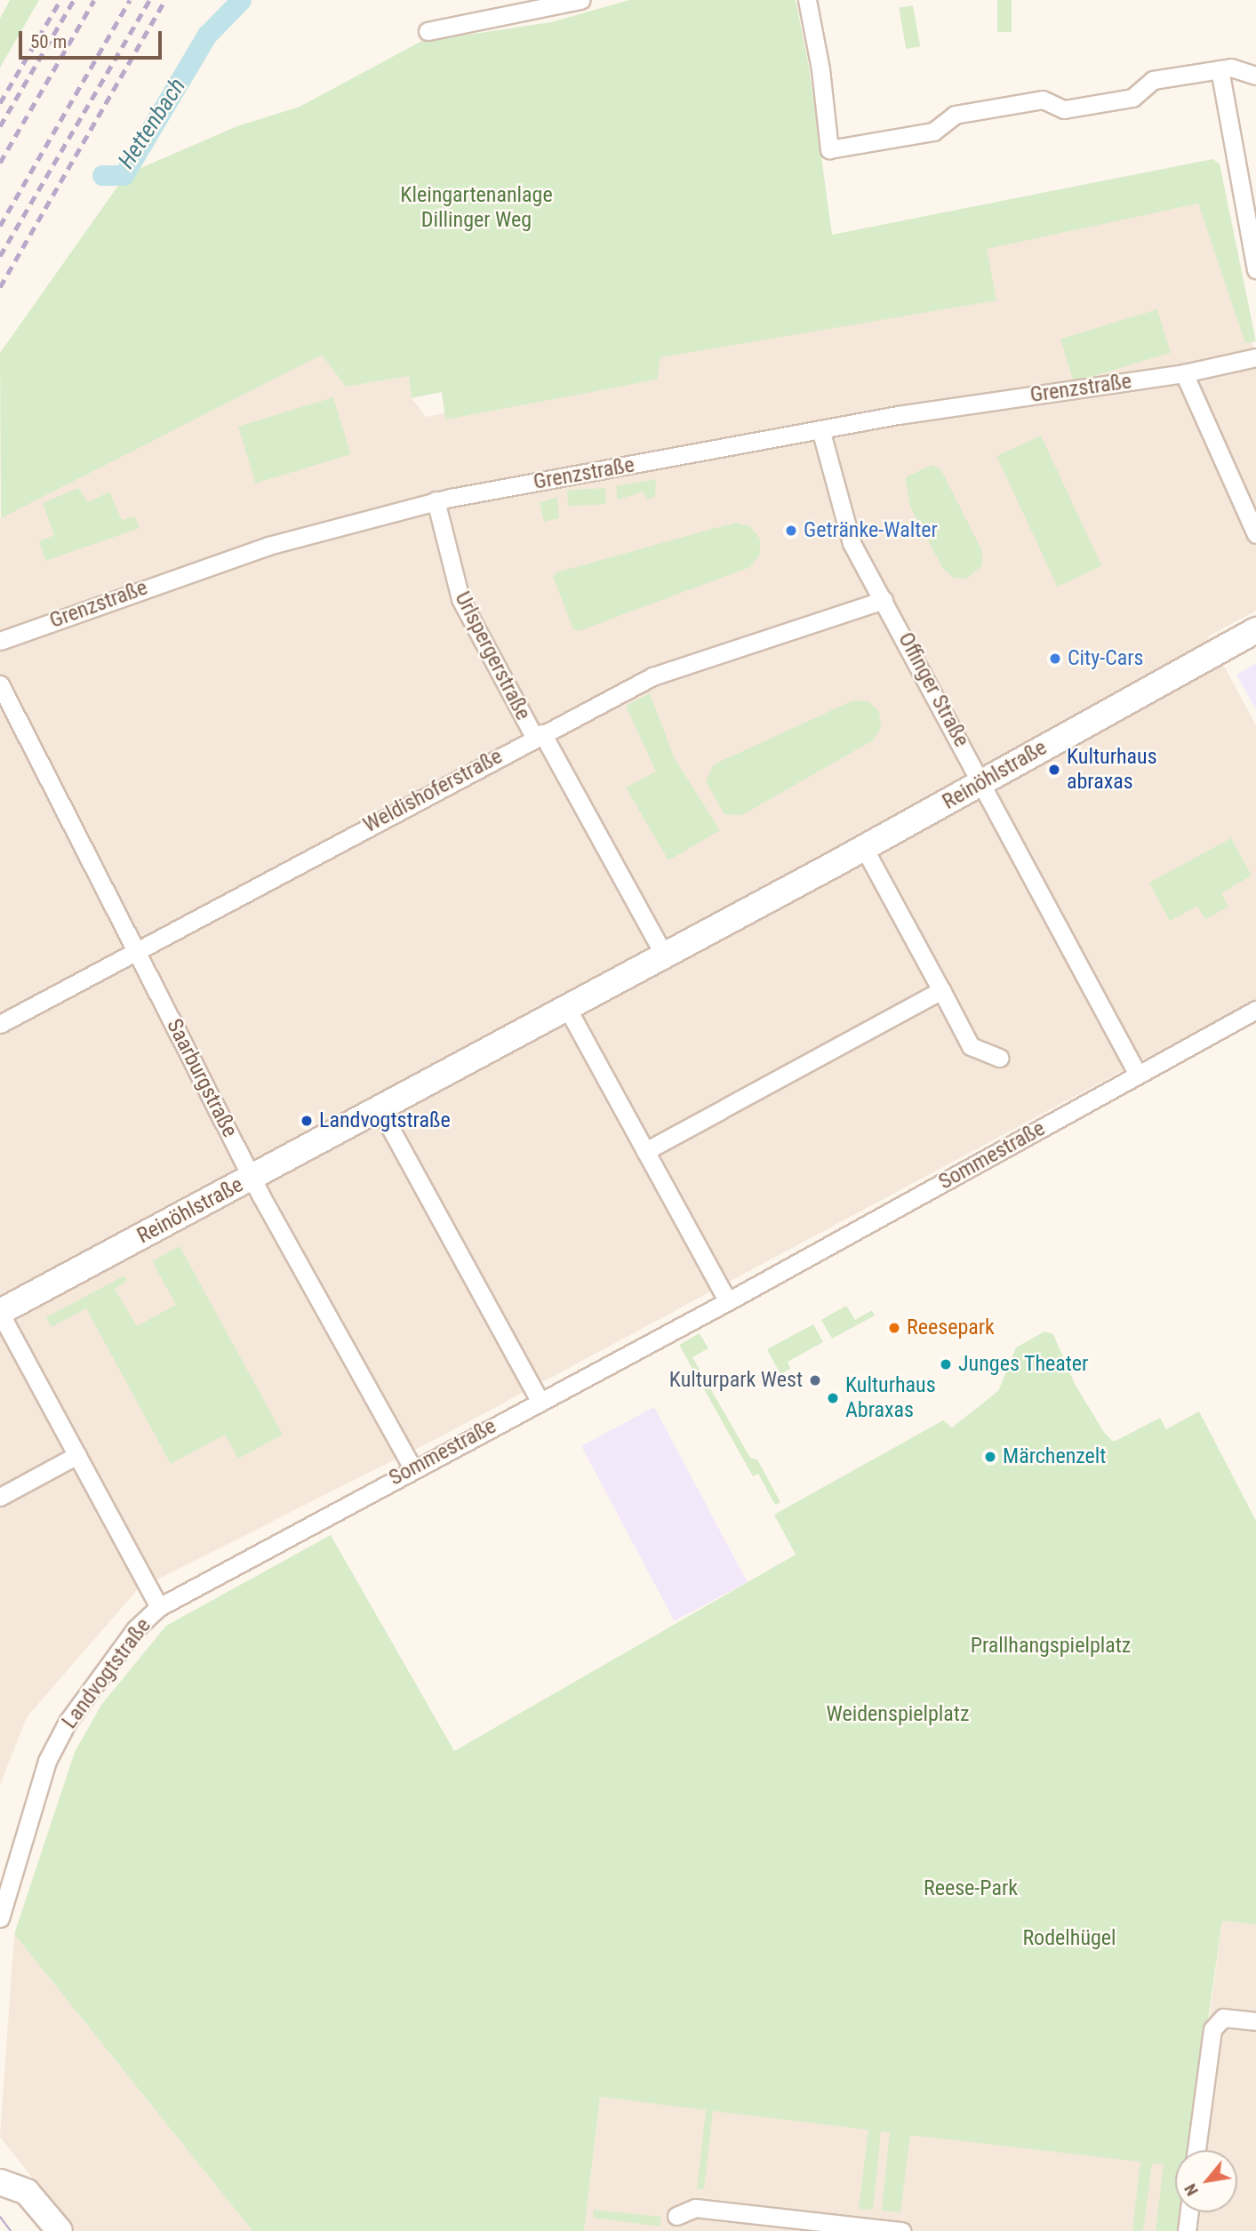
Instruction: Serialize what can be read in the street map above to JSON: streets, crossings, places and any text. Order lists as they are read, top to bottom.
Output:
{
  "streets": {
    "street": [
      "Grenzstraße",
      "Urlspergerstraße",
      "Offinger Straße",
      "Reinöhlstraße",
      "Weldishoferstraße",
      "Saarburgstraße",
      "Sommestraße",
      "Landvogtstraße"
    ]
  },
  "crossings": [
    ["Grenzstraße", "Urlspergerstraße"],
    ["Grenzstraße", "Offinger Straße"],
    ["Urlspergerstraße", "Reinöhlstraße"],
    ["Urlspergerstraße", "Weldishoferstraße"],
    ["Offinger Straße", "Reinöhlstraße"],
    ["Offinger Straße", "Weldishoferstraße"],
    ["Offinger Straße", "Sommestraße"],
    ["Reinöhlstraße", "Saarburgstraße"],
    ["Reinöhlstraße", "Landvogtstraße"],
    ["Weldishoferstraße", "Saarburgstraße"],
    ["Saarburgstraße", "Sommestraße"],
    ["Sommestraße", "Landvogtstraße"]
  ],
  "water": ["Hettenbach"],
  "parks": [
    "Kleingartenanlage Dillinger Weg",
    "Prallhangspielplatz",
    "Weidenspielplatz",
    "Reese-Park",
    "Rodelhügel"
  ],
  "places": [
    "Getränke-Walter",
    "City-Cars",
    "Kulturhaus abraxas",
    "Landvogtstraße",
    "Reesepark",
    "Junges Theater",
    "Kulturpark West",
    "Kulturhaus Abraxas",
    "Märchenzelt"
  ],
  "scale_bar": "50 m",
  "north": "bottom left"
}
